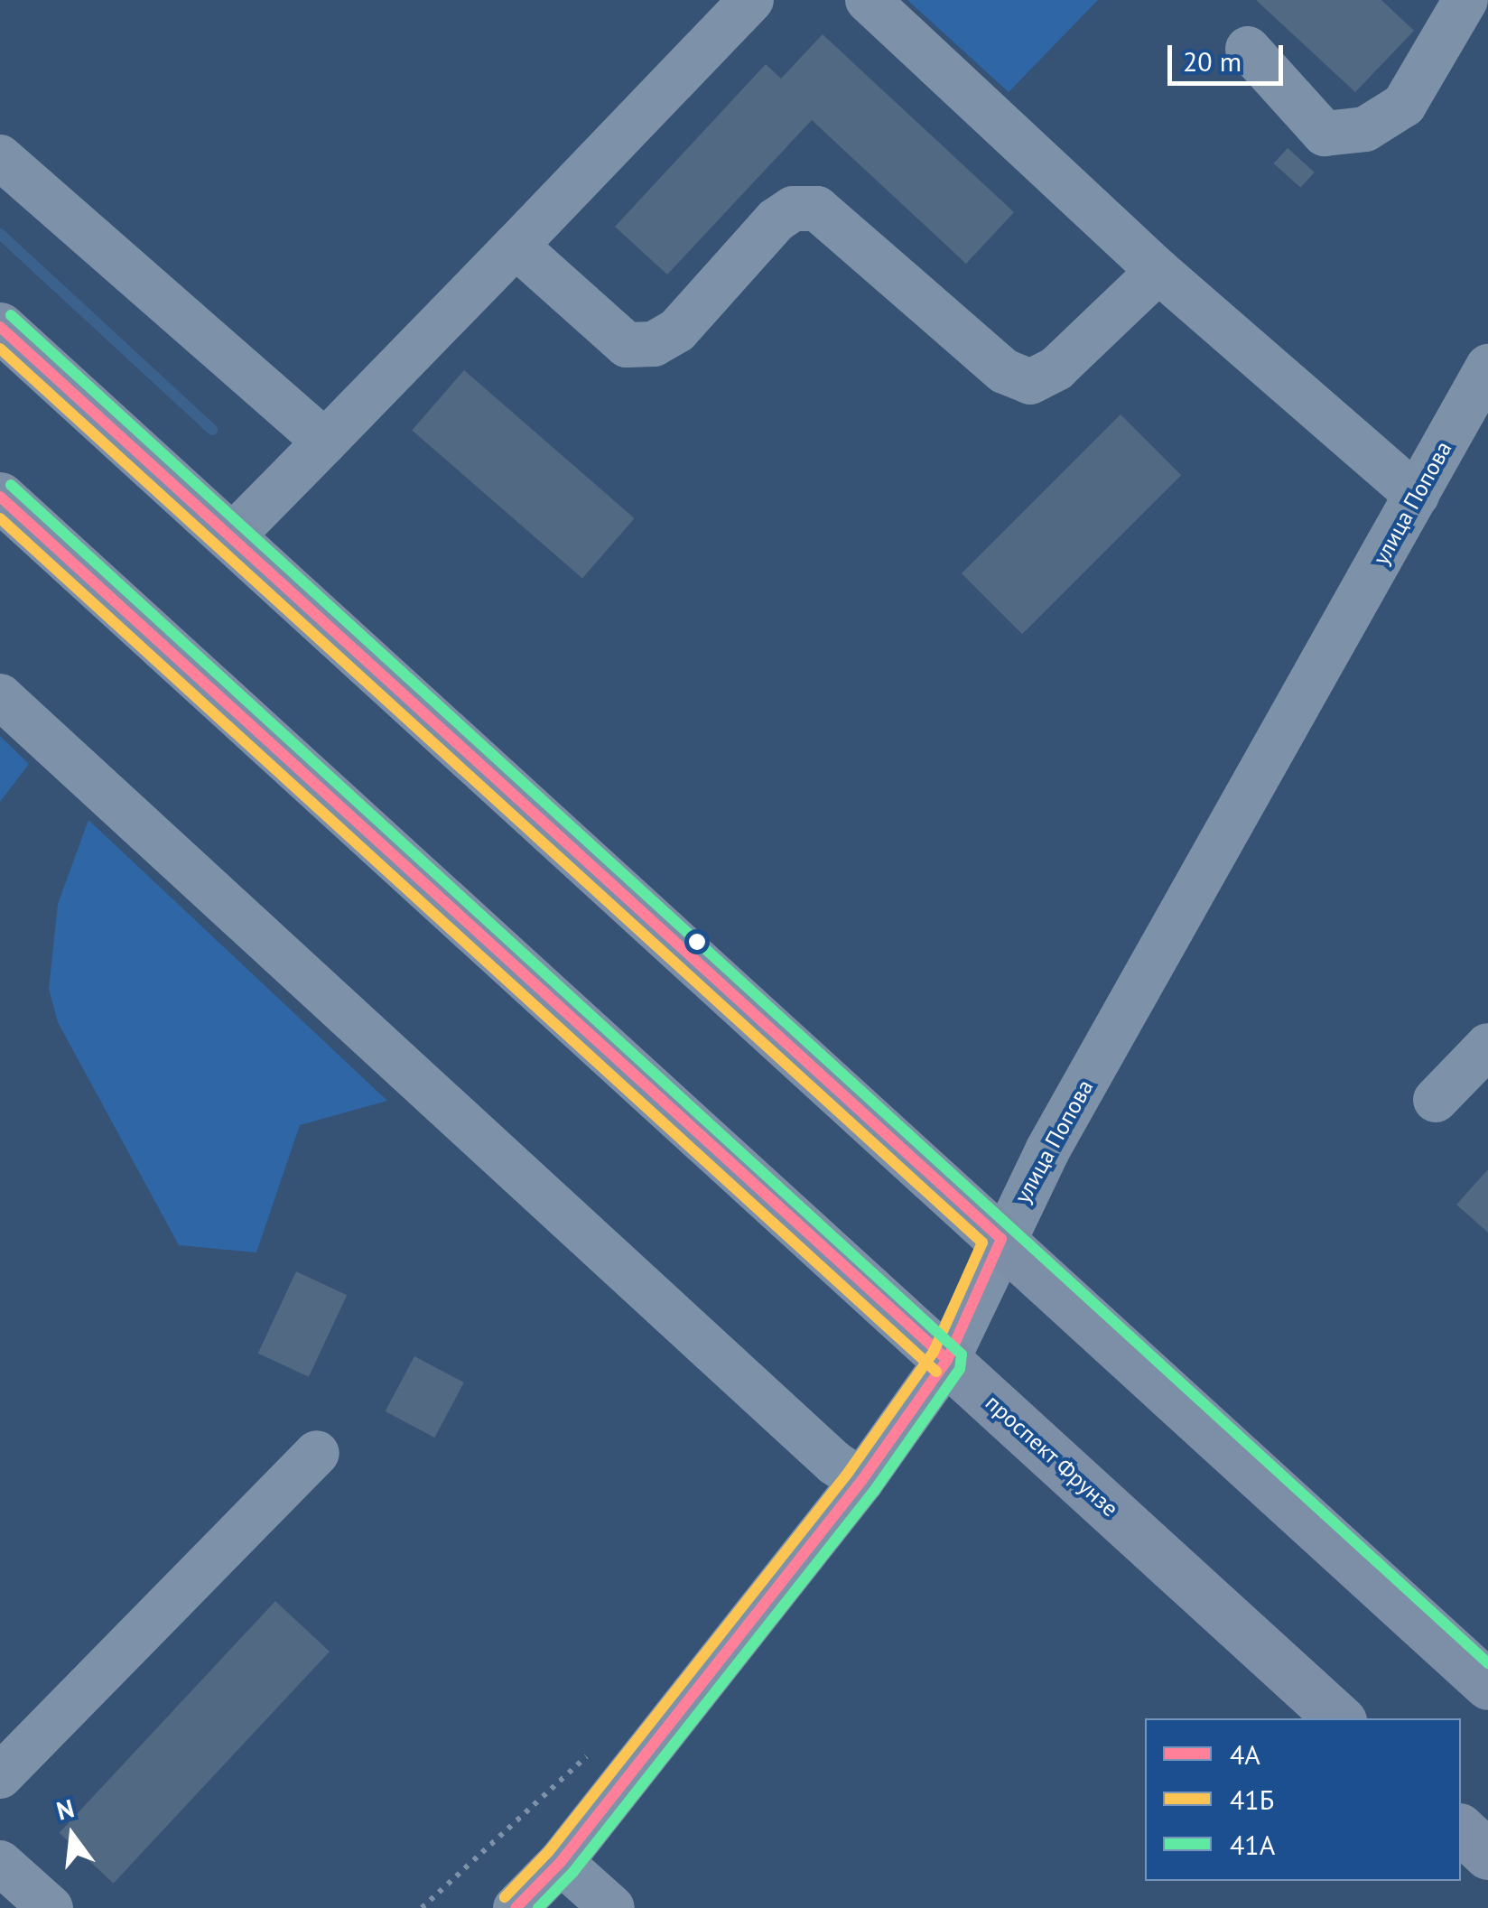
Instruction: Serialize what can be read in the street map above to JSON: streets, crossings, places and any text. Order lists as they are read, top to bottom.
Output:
{
  "streets": {
    "main road": ["проспект Фрунзе"],
    "street": ["улица Попова"]
  },
  "crossings": [
    ["улица Попова", "проспект Фрунзе"]
  ],
  "lines": ["transit line 41А", "transit line 4А", "transit line 41Б"],
  "legend": ["4А", "41Б", "41А"],
  "scale_bar": "20 m",
  "north": "top"
}
